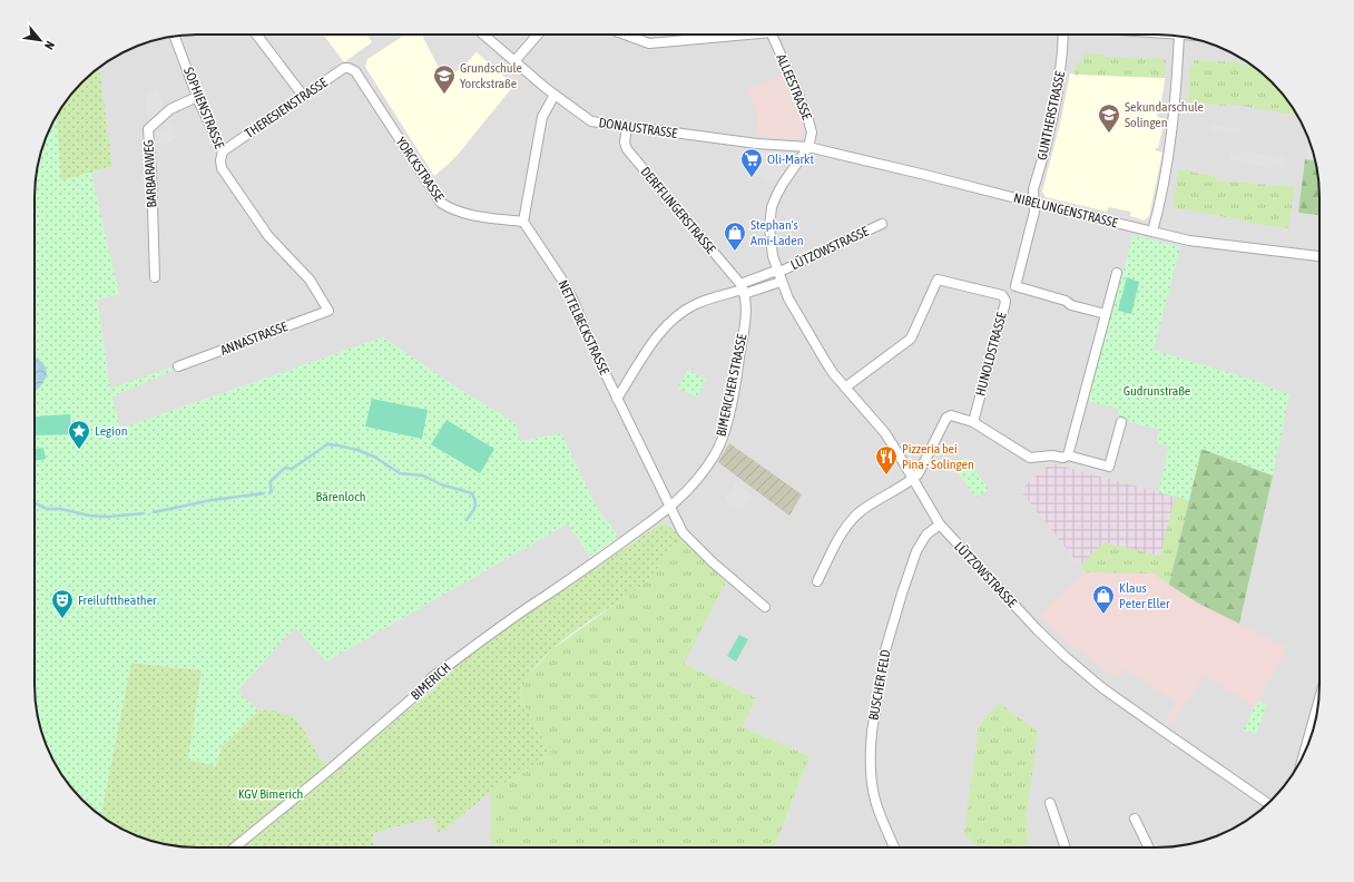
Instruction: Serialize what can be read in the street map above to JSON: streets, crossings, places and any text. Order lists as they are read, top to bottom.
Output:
{
  "streets": {
    "street": [
      "ALLEESTRASSE",
      "SOPHIENSTRASSE",
      "THERESIENSTRASSE",
      "GUNTHERSTRASSE",
      "DONAUSTRASSE",
      "YORCKSTRASSE",
      "BARBARAWEG",
      "DERFFLINGERSTRASSE",
      "NIBELUNGENSTRASSE",
      "LÜTZOWSTRASSE",
      "NETTELBECKSTRASSE",
      "ANNASTRASSE",
      "HUNOLDSTRASSE",
      "BIMERICHER STRASSE",
      "BIMERICH",
      "BUSCHER FELD"
    ]
  },
  "crossings": [
    ["ALLEESTRASSE", "DONAUSTRASSE"],
    ["ALLEESTRASSE", "NIBELUNGENSTRASSE"],
    ["ALLEESTRASSE", "LÜTZOWSTRASSE"],
    ["SOPHIENSTRASSE", "THERESIENSTRASSE"],
    ["SOPHIENSTRASSE", "BARBARAWEG"],
    ["SOPHIENSTRASSE", "ANNASTRASSE"],
    ["THERESIENSTRASSE", "YORCKSTRASSE"],
    ["GUNTHERSTRASSE", "NIBELUNGENSTRASSE"],
    ["DONAUSTRASSE", "DERFFLINGERSTRASSE"],
    ["DONAUSTRASSE", "NIBELUNGENSTRASSE"],
    ["DONAUSTRASSE", "LÜTZOWSTRASSE"],
    ["YORCKSTRASSE", "NETTELBECKSTRASSE"],
    ["DERFFLINGERSTRASSE", "BIMERICHER STRASSE"],
    ["NIBELUNGENSTRASSE", "LÜTZOWSTRASSE"],
    ["LÜTZOWSTRASSE", "HUNOLDSTRASSE"],
    ["LÜTZOWSTRASSE", "BUSCHER FELD"],
    ["NETTELBECKSTRASSE", "BIMERICHER STRASSE"],
    ["NETTELBECKSTRASSE", "BIMERICH"],
    ["BIMERICHER STRASSE", "BIMERICH"]
  ],
  "parks": ["Gudrunstraße", "Bärenloch", "KGV Bimerich"],
  "places": {
    "school or university": ["Grundschule Yorckstraße", "Sekundarschule Solingen"],
    "supermarket": ["Oli-Markt"],
    "shop": ["Stephan's Ami-Laden", "Klaus Peter Eller"],
    "place": ["Legion"],
    "restaurant": ["Pizzeria bei Pina - Solingen"],
    "theatre": ["Freilufttheather"]
  },
  "north": "bottom right"
}
